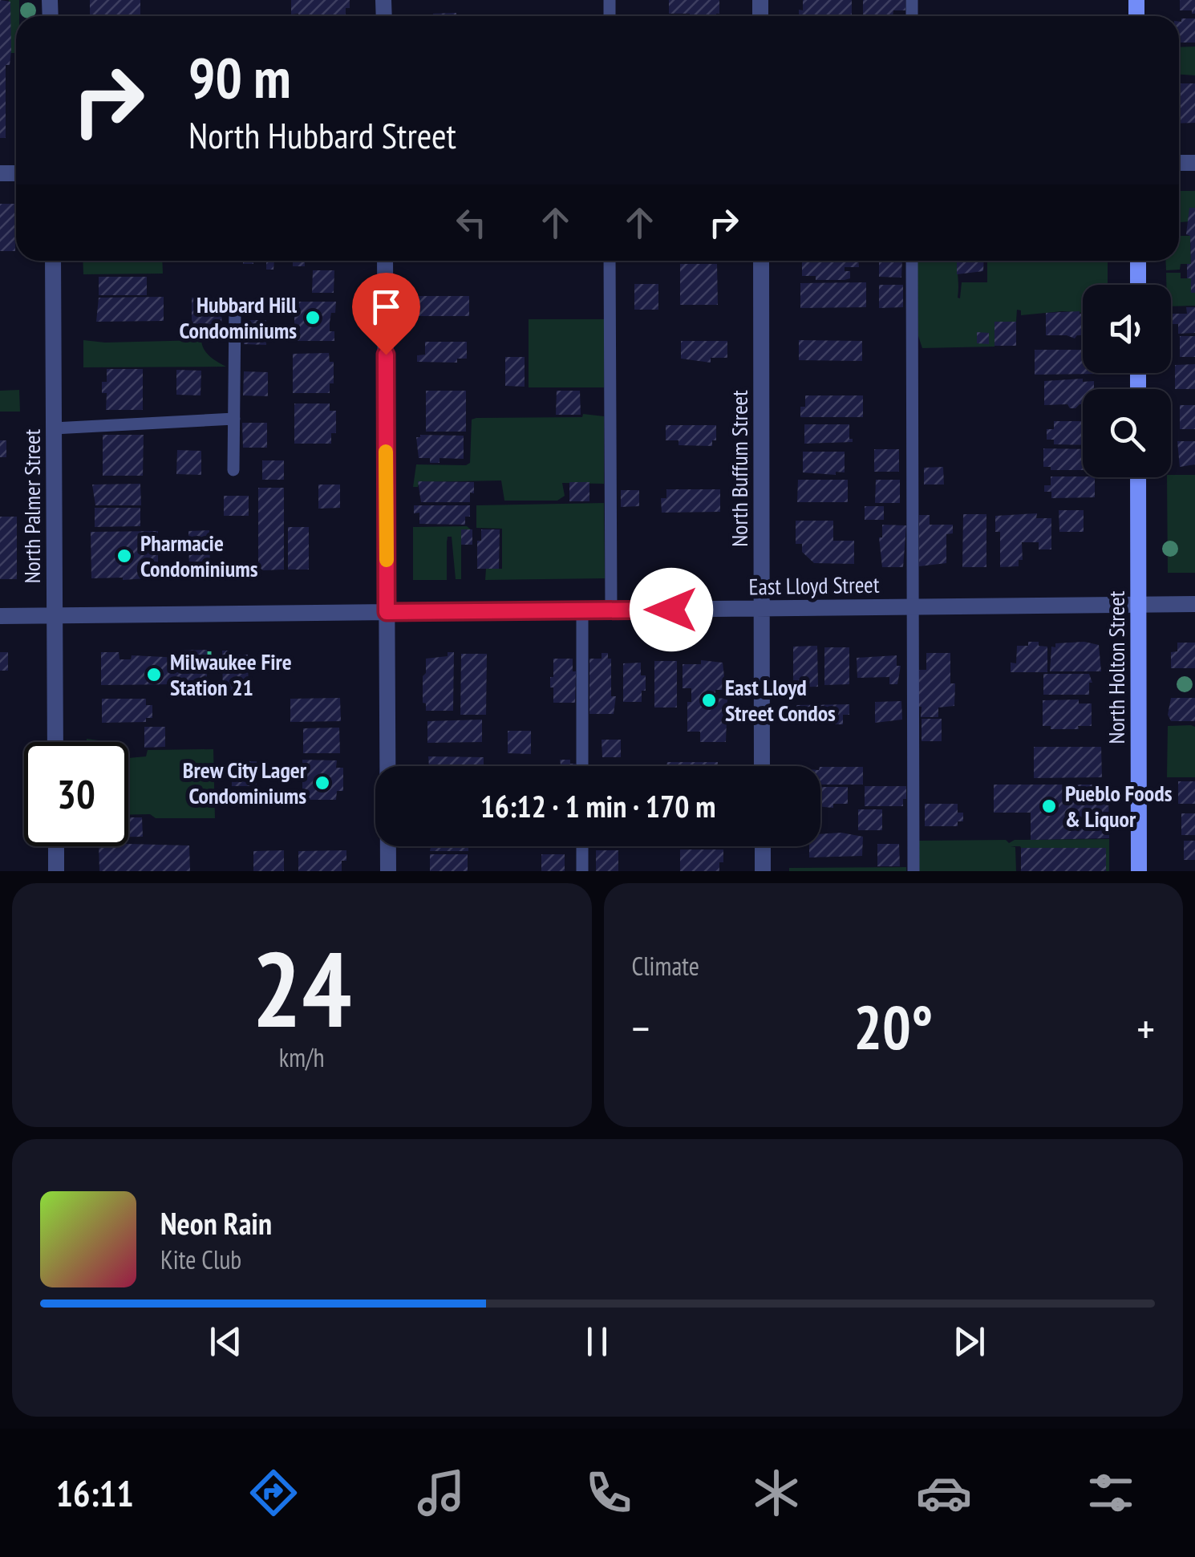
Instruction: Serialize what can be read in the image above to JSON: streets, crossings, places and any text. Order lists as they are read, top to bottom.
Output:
{
  "streets": {
    "main road": ["North Holton Street"],
    "street": ["North Buffum Street", "North Palmer Street", "East Lloyd Street"]
  },
  "crossings": [
    ["North Buffum Street", "East Lloyd Street"],
    ["North Palmer Street", "East Lloyd Street"],
    ["East Lloyd Street", "North Holton Street"]
  ],
  "places": [
    "Hubbard Hill Condominiums",
    "Pharmacie Condominiums",
    "Milwaukee Fire Station 21",
    "East Lloyd Street Condos",
    "Brew City Lager Condominiums",
    "Pueblo Foods & Liquor"
  ],
  "page": {
    "turn": ["90 m", "North Hubbard Street"],
    "limit": "30",
    "trip": "16:12 · 1 min · 170 m",
    "tile": [
      ["24", "km/h"],
      "Climate"
    ],
    "heat": ["−", "20°", "+"],
    "song": ["Neon Rain", "Kite Club"],
    "tabs": "16:11"
  }
}
